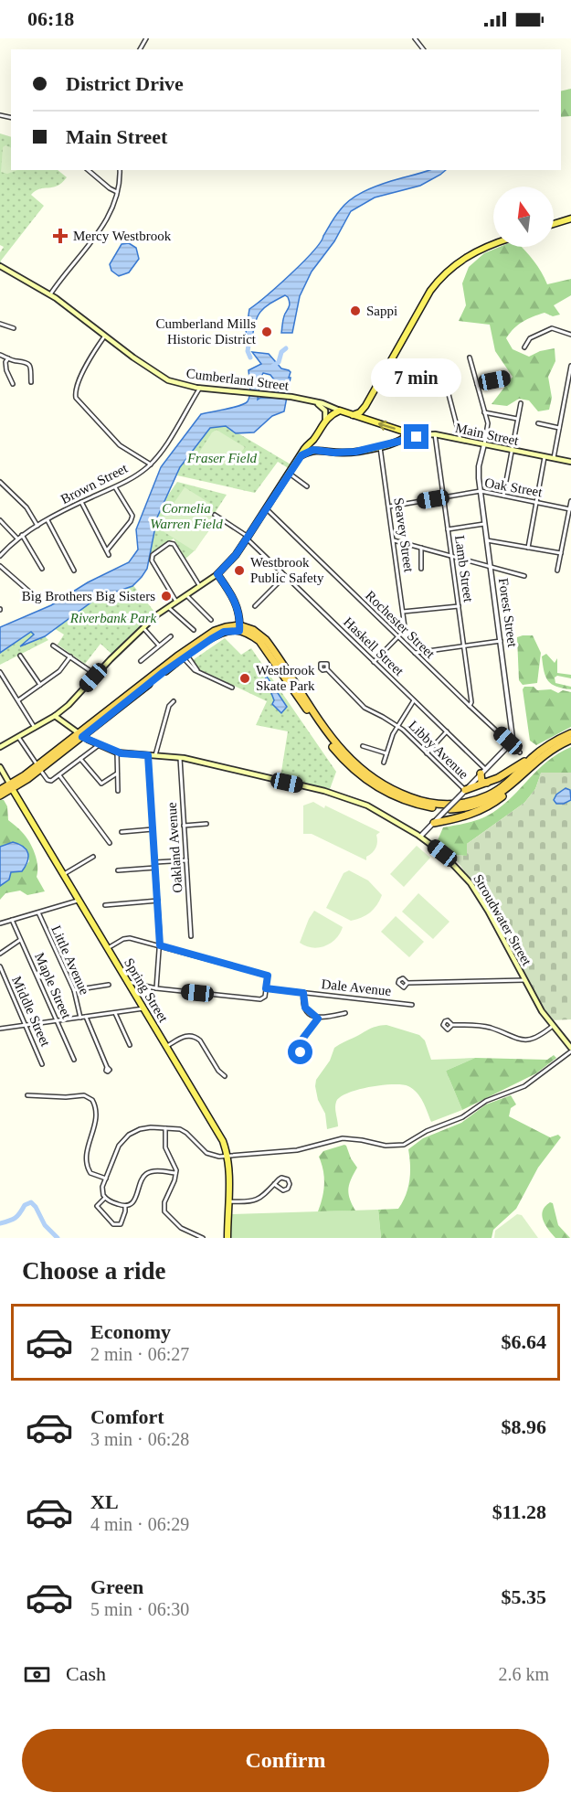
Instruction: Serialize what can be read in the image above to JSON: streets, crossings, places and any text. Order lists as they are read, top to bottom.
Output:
{
  "streets": {
    "main road": [
      "Cumberland Street",
      "Main Street",
      "Stroudwater Street",
      "Spring Street"
    ],
    "street": [
      "Brown Street",
      "Oak Street",
      "Seavey Street",
      "Lamb Street",
      "Forest Street",
      "Rochester Street",
      "Haskell Street",
      "Libby Avenue",
      "Oakland Avenue",
      "Little Avenue",
      "Maple Street",
      "Dale Avenue",
      "Middle Street"
    ]
  },
  "crossings": [
    ["Cumberland Street", "Main Street"],
    ["Cumberland Street", "Brown Street"],
    ["Main Street", "Seavey Street"],
    ["Main Street", "Lamb Street"],
    ["Main Street", "Forest Street"],
    ["Oak Street", "Seavey Street"],
    ["Oak Street", "Lamb Street"],
    ["Oak Street", "Forest Street"],
    ["Seavey Street", "Rochester Street"],
    ["Lamb Street", "Rochester Street"],
    ["Forest Street", "Rochester Street"],
    ["Oakland Avenue", "Stroudwater Street"]
  ],
  "parks": ["Fraser Field", "Cornelia Warren Field", "Riverbank Park"],
  "places": {
    "health": ["Mercy Westbrook"],
    "other": [
      "Sappi",
      "Cumberland Mills Historic District",
      "Westbrook Public Safety",
      "Big Brothers Big Sisters",
      "Westbrook Skate Park"
    ]
  },
  "north": "top",
  "page": {
    "status": "06:18",
    "banner": ["District Drive", "Main Street"],
    "bubble": "7 min",
    "heading": "Choose a ride",
    "list": [
      {
        "name": "Economy",
        "note": "2 min · 06:27",
        "value": "$6.64"
      },
      {
        "name": "Comfort",
        "note": "3 min · 06:28",
        "value": "$8.96"
      },
      {
        "name": "XL",
        "note": "4 min · 06:29",
        "value": "$11.28"
      },
      {
        "name": "Green",
        "note": "5 min · 06:30",
        "value": "$5.35"
      }
    ],
    "pay": ["Cash", "2.6 km"],
    "buttons": "Confirm"
  }
}
